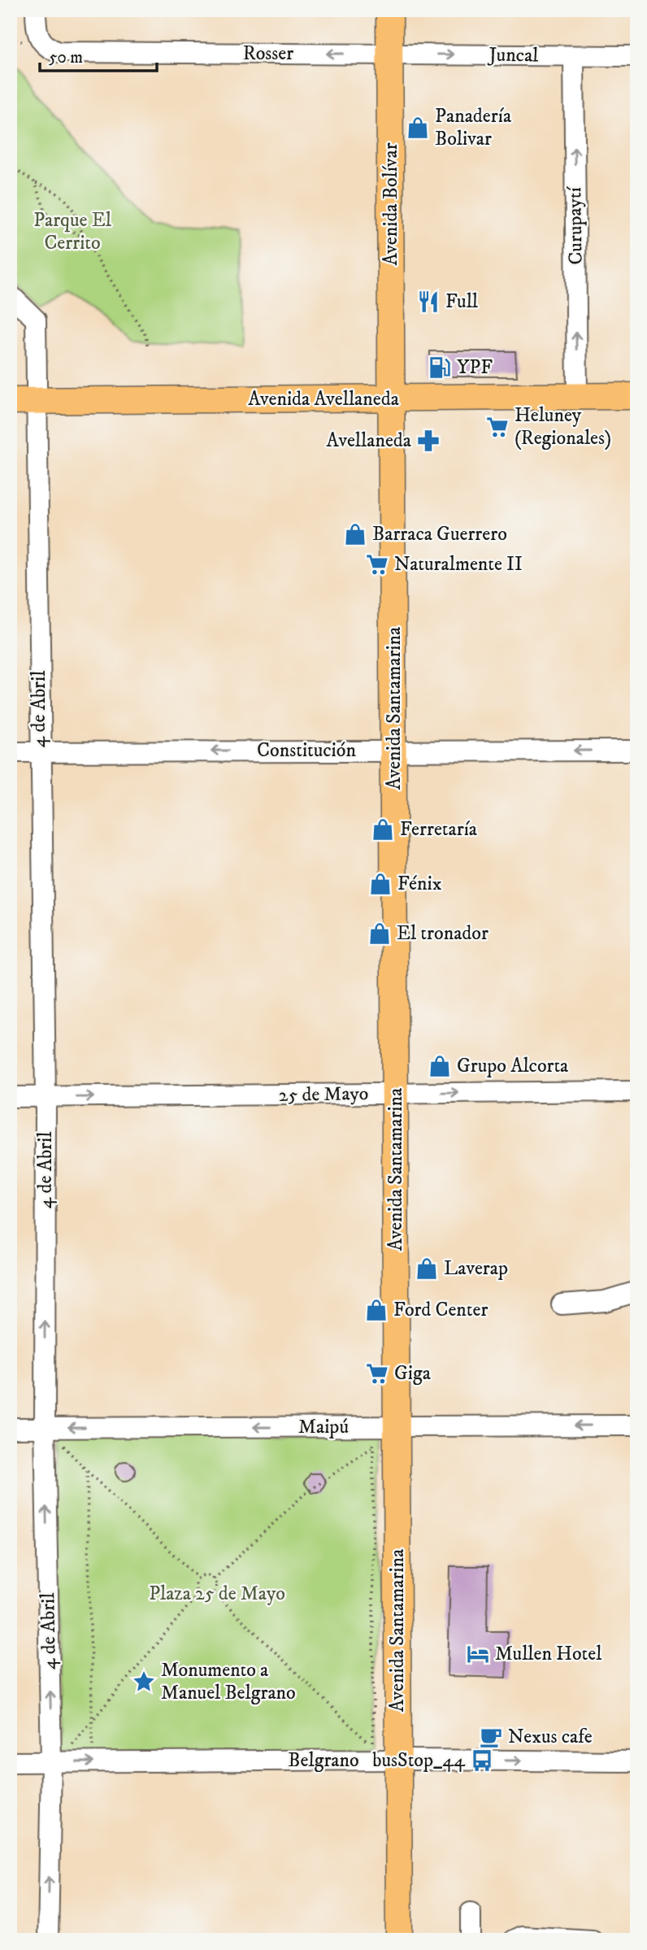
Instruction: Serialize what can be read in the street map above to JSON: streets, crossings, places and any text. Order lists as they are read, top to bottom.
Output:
{
  "streets": {
    "main road": ["Avenida Bolívar", "Avenida Avellaneda", "Avenida Santamarina"],
    "street": [
      "Rosser",
      "Juncal",
      "Curupaytí",
      "4 de Abril",
      "Constitución",
      "25 de Mayo",
      "Maipú",
      "Belgrano"
    ]
  },
  "crossings": [
    ["Rosser", "Juncal"],
    ["Rosser", "Avenida Bolívar"],
    ["Juncal", "Avenida Bolívar"],
    ["Juncal", "Curupaytí"],
    ["Avenida Bolívar", "Avenida Avellaneda"],
    ["Avenida Bolívar", "Avenida Santamarina"],
    ["Curupaytí", "Avenida Avellaneda"],
    ["Avenida Avellaneda", "Avenida Santamarina"],
    ["Avenida Avellaneda", "4 de Abril"],
    ["Avenida Santamarina", "Constitución"],
    ["Avenida Santamarina", "25 de Mayo"],
    ["Avenida Santamarina", "Maipú"],
    ["Avenida Santamarina", "Belgrano"],
    ["4 de Abril", "Constitución"],
    ["4 de Abril", "25 de Mayo"],
    ["4 de Abril", "Maipú"],
    ["4 de Abril", "Belgrano"]
  ],
  "one_way": [
    "Rosser",
    "Juncal",
    "Curupaytí",
    "4 de Abril",
    "Constitución",
    "25 de Mayo",
    "Maipú",
    "Belgrano"
  ],
  "parks": ["Parque El Cerrito", "Plaza 25 de Mayo"],
  "places": {
    "shop": [
      "Panadería Bolivar",
      "Barraca Guerrero",
      "Ferretaría",
      "Fénix",
      "El tronador",
      "Grupo Alcorta",
      "Laverap",
      "Ford Center"
    ],
    "restaurant": ["Full"],
    "fuel station": ["YPF"],
    "supermarket": ["Heluney (Regionales)", "Naturalmente II", "Giga"],
    "pharmacy": ["Avellaneda"],
    "hotel": ["Mullen Hotel"],
    "place": ["Monumento a Manuel Belgrano"],
    "cafe": ["Nexus cafe"],
    "bus stop": ["busStop_44"]
  },
  "scale_bar": "50 m"
}
